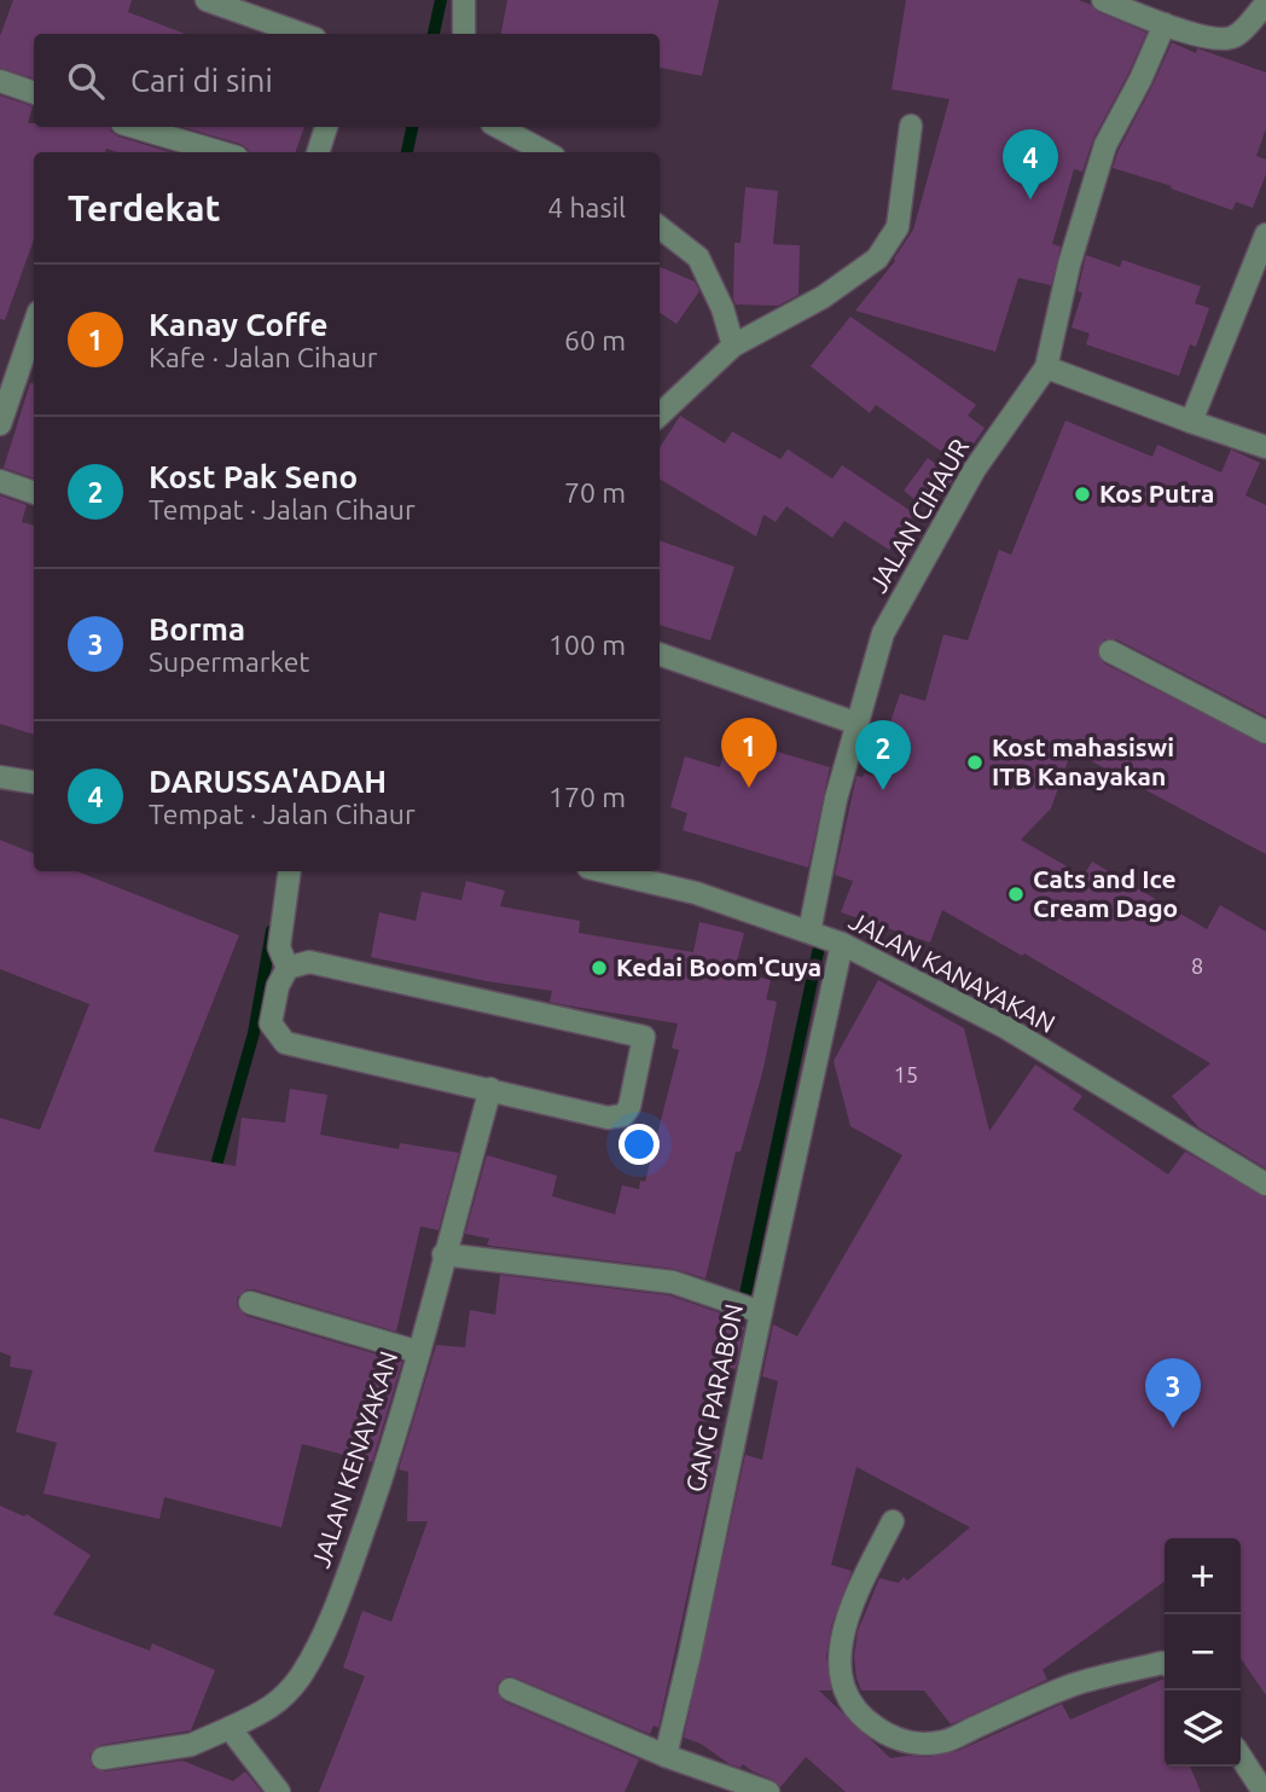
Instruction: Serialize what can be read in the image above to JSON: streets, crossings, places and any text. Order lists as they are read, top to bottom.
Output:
{
  "streets": {
    "street": [
      "JALAN CIHAUR",
      "JALAN KANAYAKAN",
      "GANG PARABON",
      "JALAN KENAYAKAN"
    ]
  },
  "crossings": [
    ["JALAN CIHAUR", "JALAN KANAYAKAN"],
    ["JALAN KANAYAKAN", "GANG PARABON"]
  ],
  "places": [
    "Kos Putra",
    "Kost mahasiswi ITB Kanayakan",
    "Cats and Ice Cream Dago",
    "Kedai Boom'Cuya"
  ],
  "house_numbers": ["8", "15"],
  "page": {
    "search": "Cari di sini",
    "pins": [
      "4",
      "1",
      "2",
      "3"
    ],
    "heading": ["Terdekat", "4 hasil"],
    "list": [
      {
        "mark": "1",
        "name": "Kanay Coffe",
        "note": "Kafe · Jalan Cihaur",
        "value": "60 m"
      },
      {
        "mark": "2",
        "name": "Kost Pak Seno",
        "note": "Tempat · Jalan Cihaur",
        "value": "70 m"
      },
      {
        "mark": "3",
        "name": "Borma",
        "note": "Supermarket",
        "value": "100 m"
      },
      {
        "mark": "4",
        "name": "DARUSSA'ADAH",
        "note": "Tempat · Jalan Cihaur",
        "value": "170 m"
      }
    ],
    "map_buttons": ["+", "−"]
  }
}
